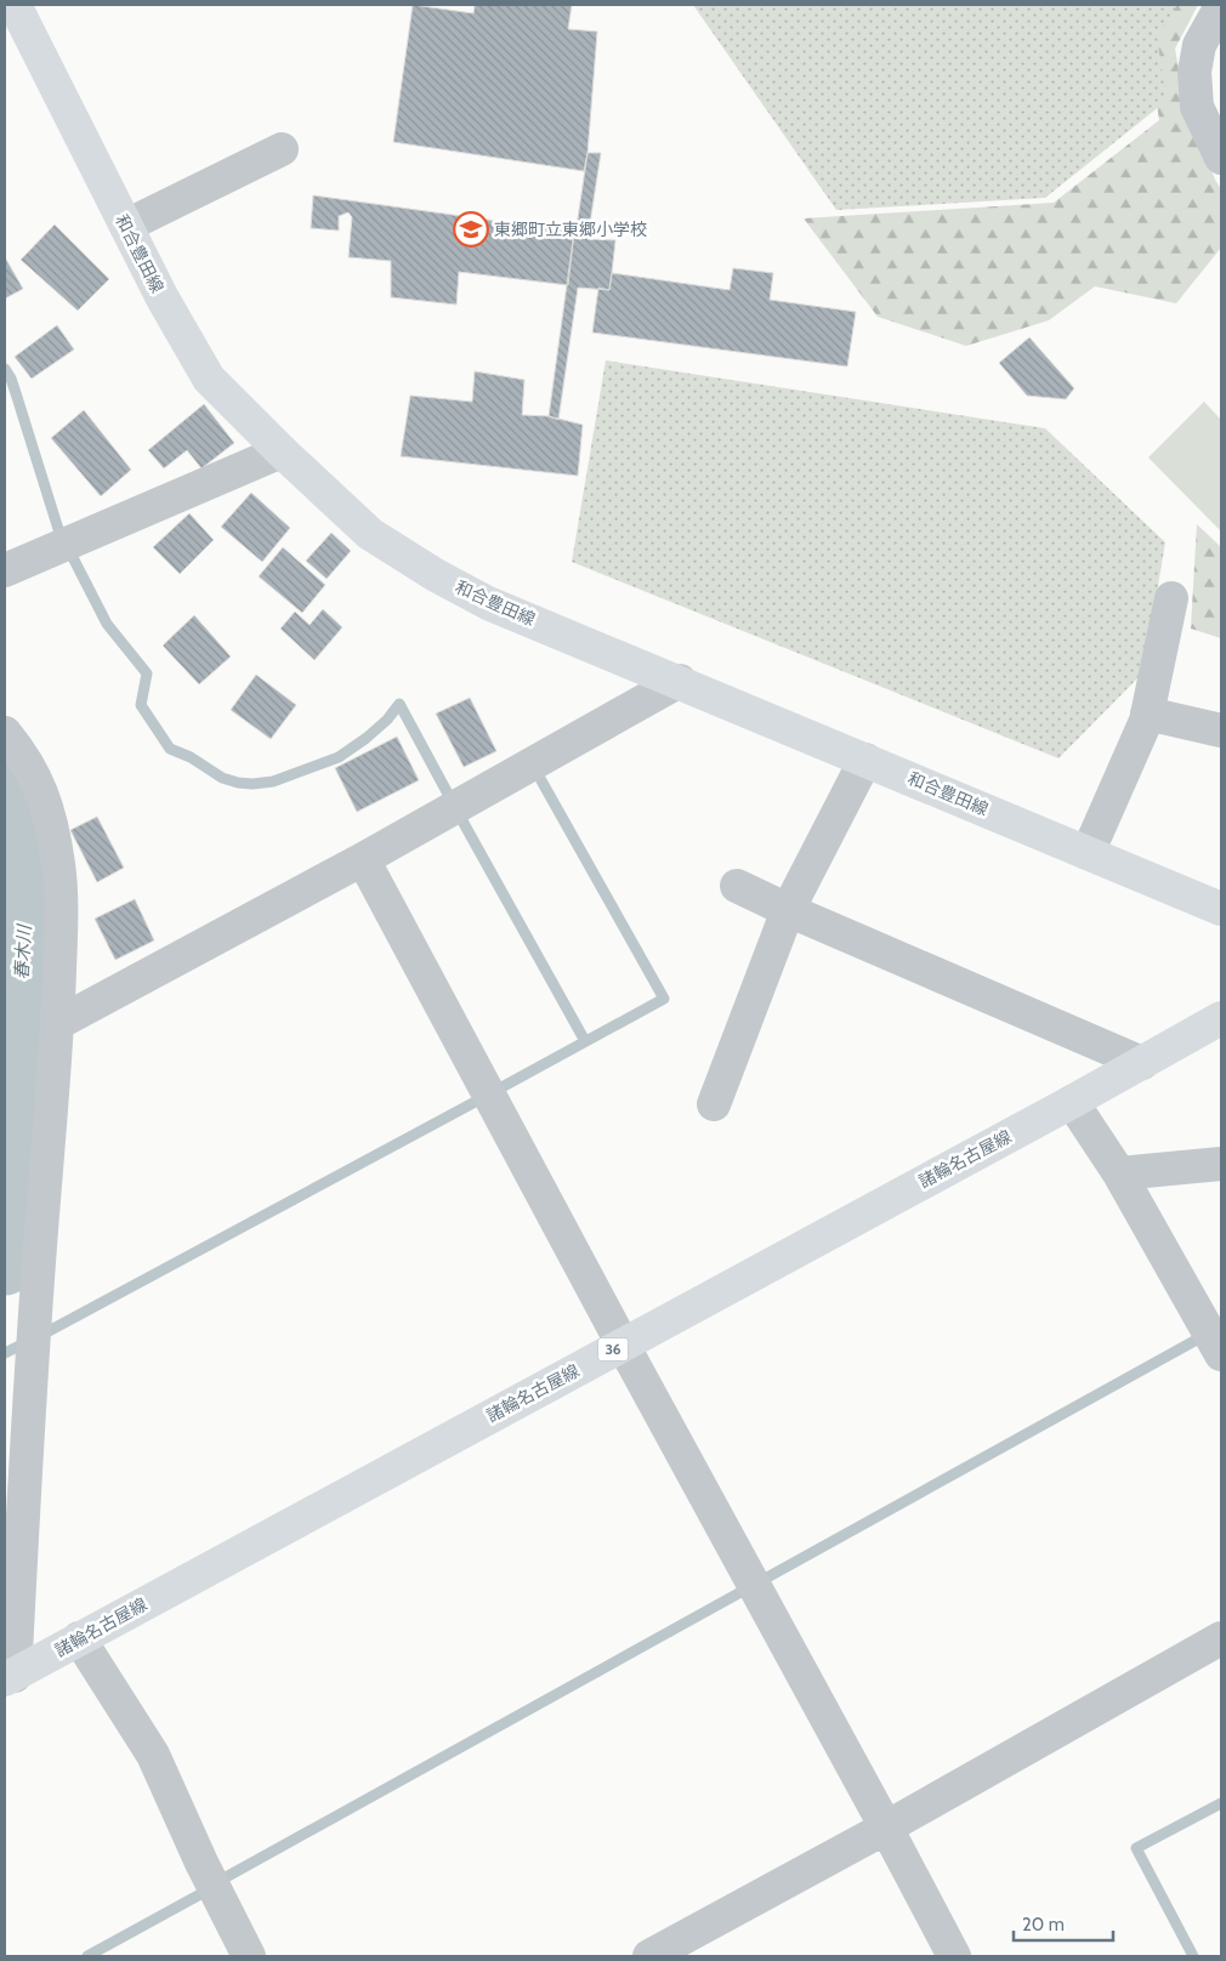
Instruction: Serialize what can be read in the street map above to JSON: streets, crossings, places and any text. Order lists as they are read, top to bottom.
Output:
{
  "streets": {
    "main road": ["和合豊田線", "諸輪名古屋線", "36"]
  },
  "water": ["春木川"],
  "places": {
    "school or university": ["東郷町立東郷小学校"]
  },
  "scale_bar": "20 m"
}
